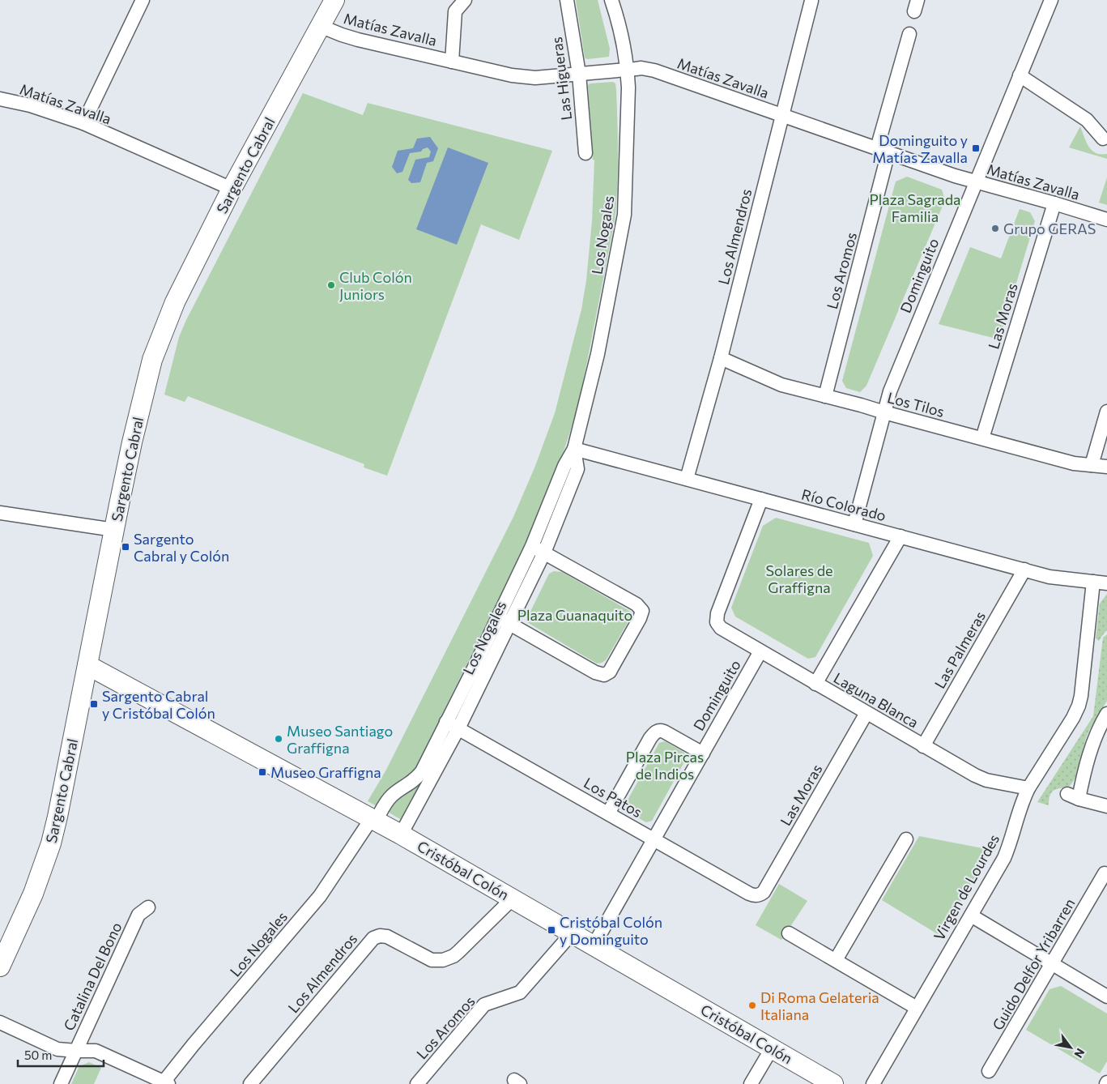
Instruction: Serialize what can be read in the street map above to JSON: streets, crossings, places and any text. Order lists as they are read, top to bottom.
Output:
{
  "streets": {
    "main road": ["Sargento Cabral", "Cristóbal Colón"],
    "street": [
      "Matías Zavalla",
      "Las Higueras",
      "Los Nogales",
      "Los Almendros",
      "Los Aromos",
      "Dominguito",
      "Las Moras",
      "Los Tilos",
      "Río Colorado",
      "Las Palmeras",
      "Laguna Blanca",
      "Los Patos",
      "Virgen de Lourdes",
      "Guido Delfor Yribarren",
      "Catalina Del Bono"
    ]
  },
  "crossings": [
    ["Matías Zavalla", "Las Higueras"],
    ["Matías Zavalla", "Sargento Cabral"],
    ["Matías Zavalla", "Los Nogales"],
    ["Matías Zavalla", "Los Almendros"],
    ["Matías Zavalla", "Los Aromos"],
    ["Matías Zavalla", "Dominguito"],
    ["Matías Zavalla", "Las Moras"],
    ["Sargento Cabral", "Cristóbal Colón"],
    ["Los Nogales", "Río Colorado"],
    ["Los Nogales", "Los Patos"],
    ["Los Nogales", "Cristóbal Colón"],
    ["Los Almendros", "Los Tilos"],
    ["Los Almendros", "Río Colorado"],
    ["Los Almendros", "Cristóbal Colón"],
    ["Los Aromos", "Los Tilos"],
    ["Los Aromos", "Cristóbal Colón"],
    ["Dominguito", "Los Tilos"],
    ["Dominguito", "Río Colorado"],
    ["Dominguito", "Laguna Blanca"],
    ["Dominguito", "Los Patos"],
    ["Dominguito", "Cristóbal Colón"],
    ["Las Moras", "Los Tilos"],
    ["Las Moras", "Laguna Blanca"],
    ["Las Moras", "Los Patos"],
    ["Río Colorado", "Las Palmeras"],
    ["Río Colorado", "Laguna Blanca"],
    ["Río Colorado", "Virgen de Lourdes"],
    ["Las Palmeras", "Laguna Blanca"],
    ["Laguna Blanca", "Virgen de Lourdes"]
  ],
  "parks": [
    "Plaza Sagrada Familia",
    "Solares de Graffigna",
    "Plaza Guanaquito",
    "Plaza Pircas de Indios"
  ],
  "places": {
    "transit": [
      "Dominguito y Matías Zavalla",
      "Sargento Cabral y Colón",
      "Sargento Cabral y Cristóbal Colón",
      "Museo Graffigna",
      "Cristóbal Colón y Dominguito"
    ],
    "other": [
      "Grupo GERAS",
      "Club Colón Juniors",
      "Museo Santiago Graffigna",
      "Di Roma Gelateria Italiana"
    ]
  },
  "scale_bar": "50 m",
  "north": "bottom right"
}
